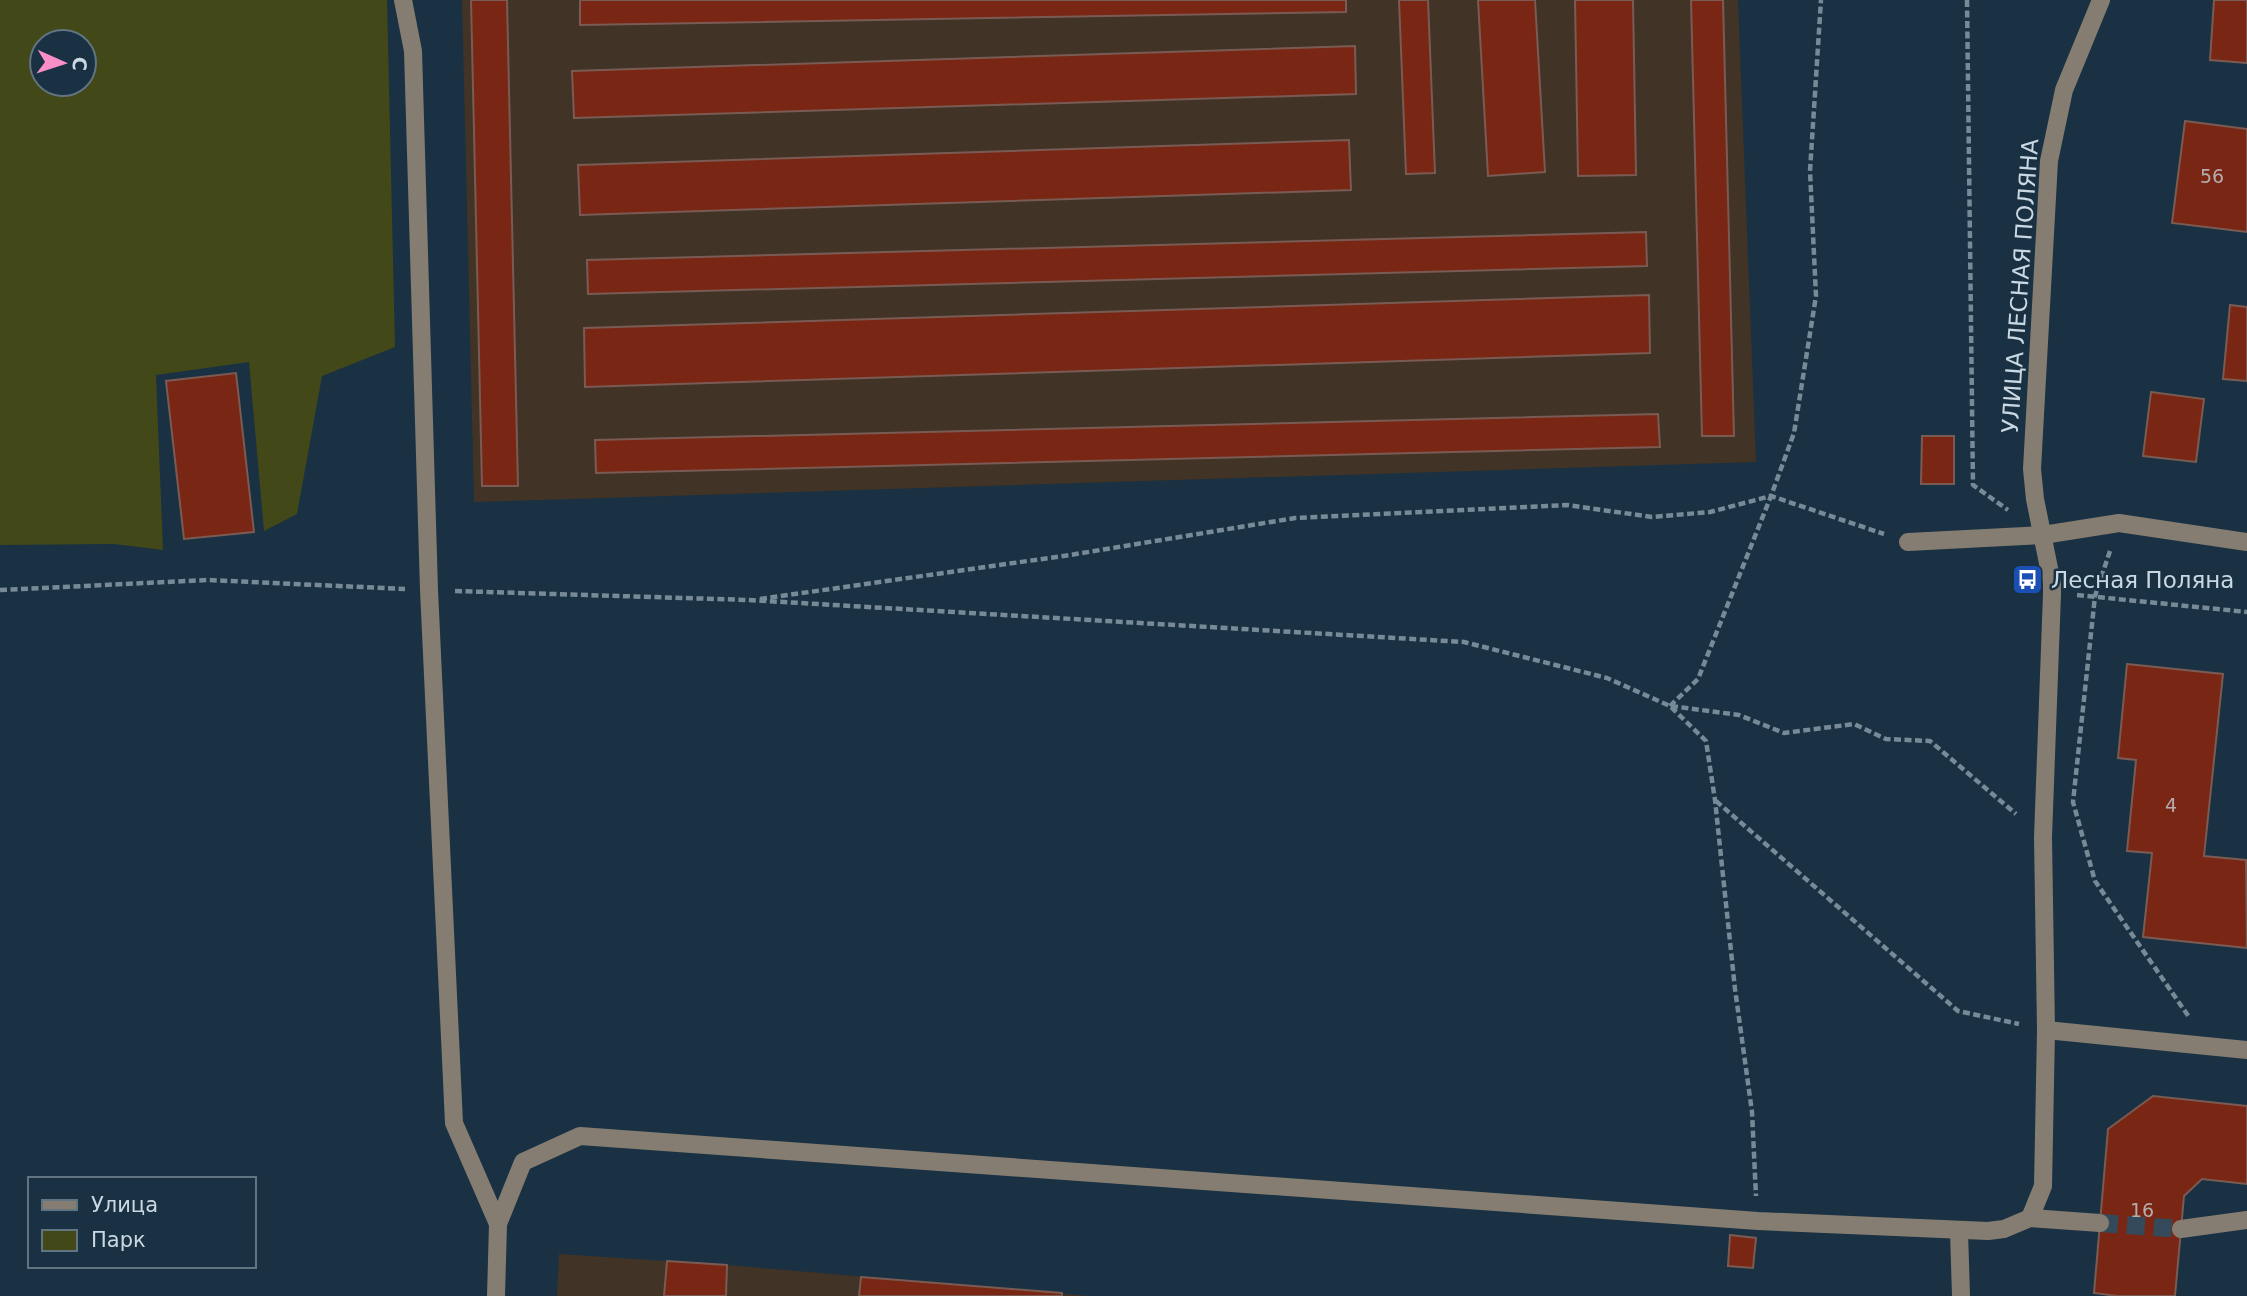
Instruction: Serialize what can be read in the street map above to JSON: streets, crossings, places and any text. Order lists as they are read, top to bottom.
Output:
{
  "streets": {
    "street": ["УЛИЦА ЛЕСНАЯ ПОЛЯНА"]
  },
  "places": {
    "bus stop": ["Лесная Поляна"]
  },
  "house_numbers": ["56", "4", "16"],
  "legend": ["Улица", "Парк"],
  "north": "right"
}
